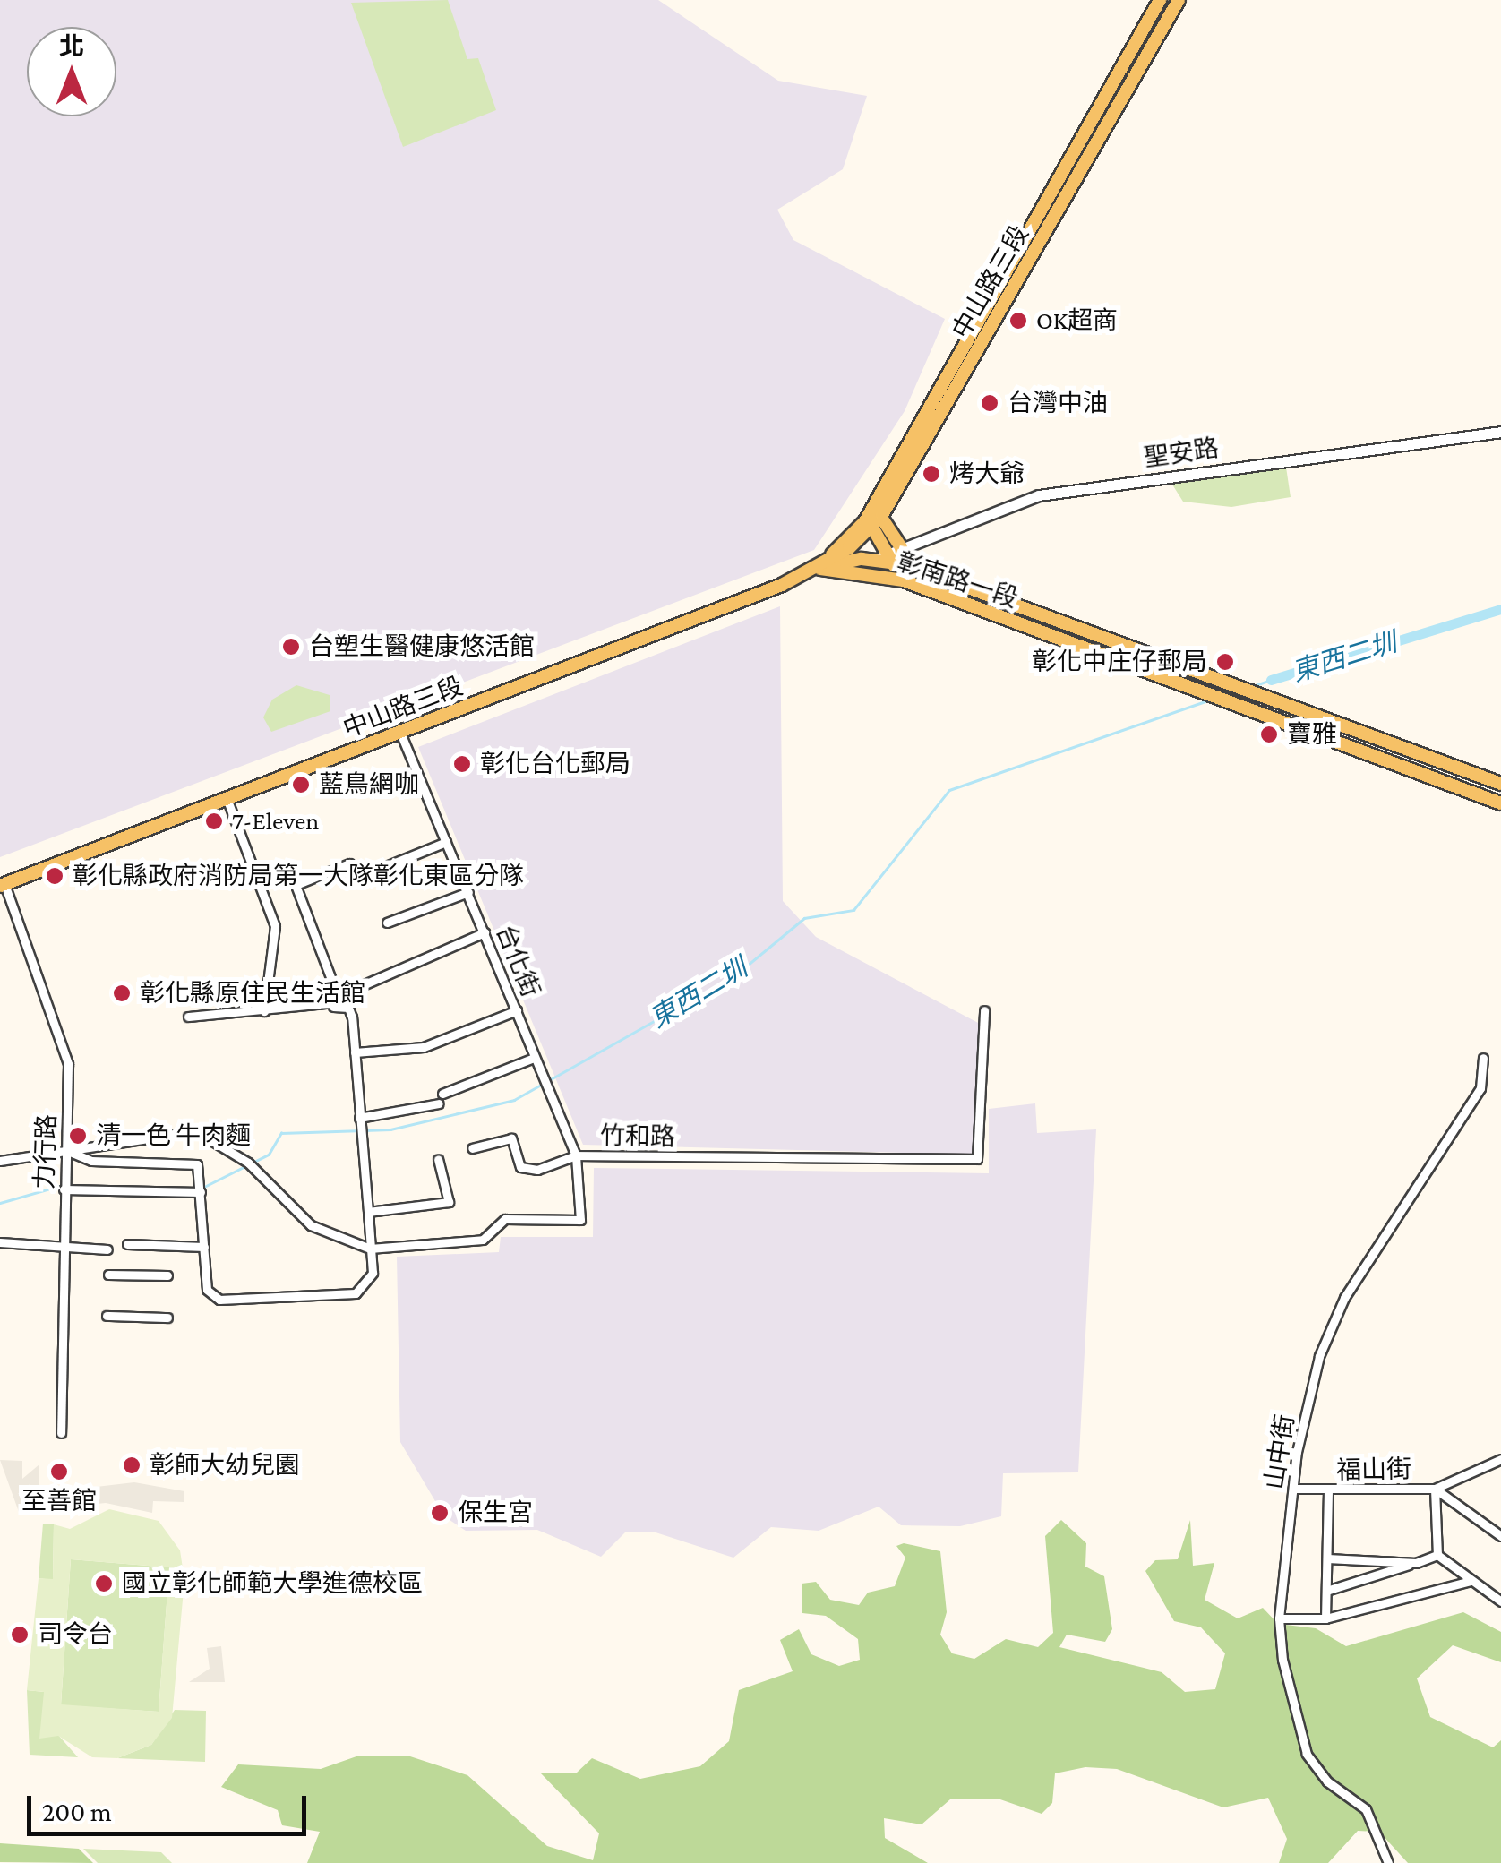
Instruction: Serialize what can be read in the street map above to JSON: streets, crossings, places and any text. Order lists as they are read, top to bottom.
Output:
{
  "streets": {
    "main road": ["中山路三段", "彰南路一段"],
    "street": [
      "聖安路",
      "台化街",
      "竹和路",
      "力行路",
      "山中街",
      "福山街"
    ]
  },
  "crossings": [
    ["中山路三段", "彰南路一段"],
    ["中山路三段", "台化街"],
    ["中山路三段", "力行路"],
    ["聖安路", "彰南路一段"],
    ["台化街", "竹和路"],
    ["竹和路", "力行路"],
    ["山中街", "福山街"]
  ],
  "water": ["東西二圳"],
  "places": [
    "OK超商",
    "台灣中油",
    "烤大爺",
    "台塑生醫健康悠活館",
    "彰化中庄仔郵局",
    "寶雅",
    "彰化台化郵局",
    "藍鳥網咖",
    "7-Eleven",
    "彰化縣政府消防局第一大隊彰化東區分隊",
    "彰化縣原住民生活館",
    "清一色 牛肉麵",
    "彰師大幼兒園",
    "至善館",
    "保生宮",
    "國立彰化師範大學進德校區",
    "司令台"
  ],
  "scale_bar": "200 m",
  "north": "top"
}
